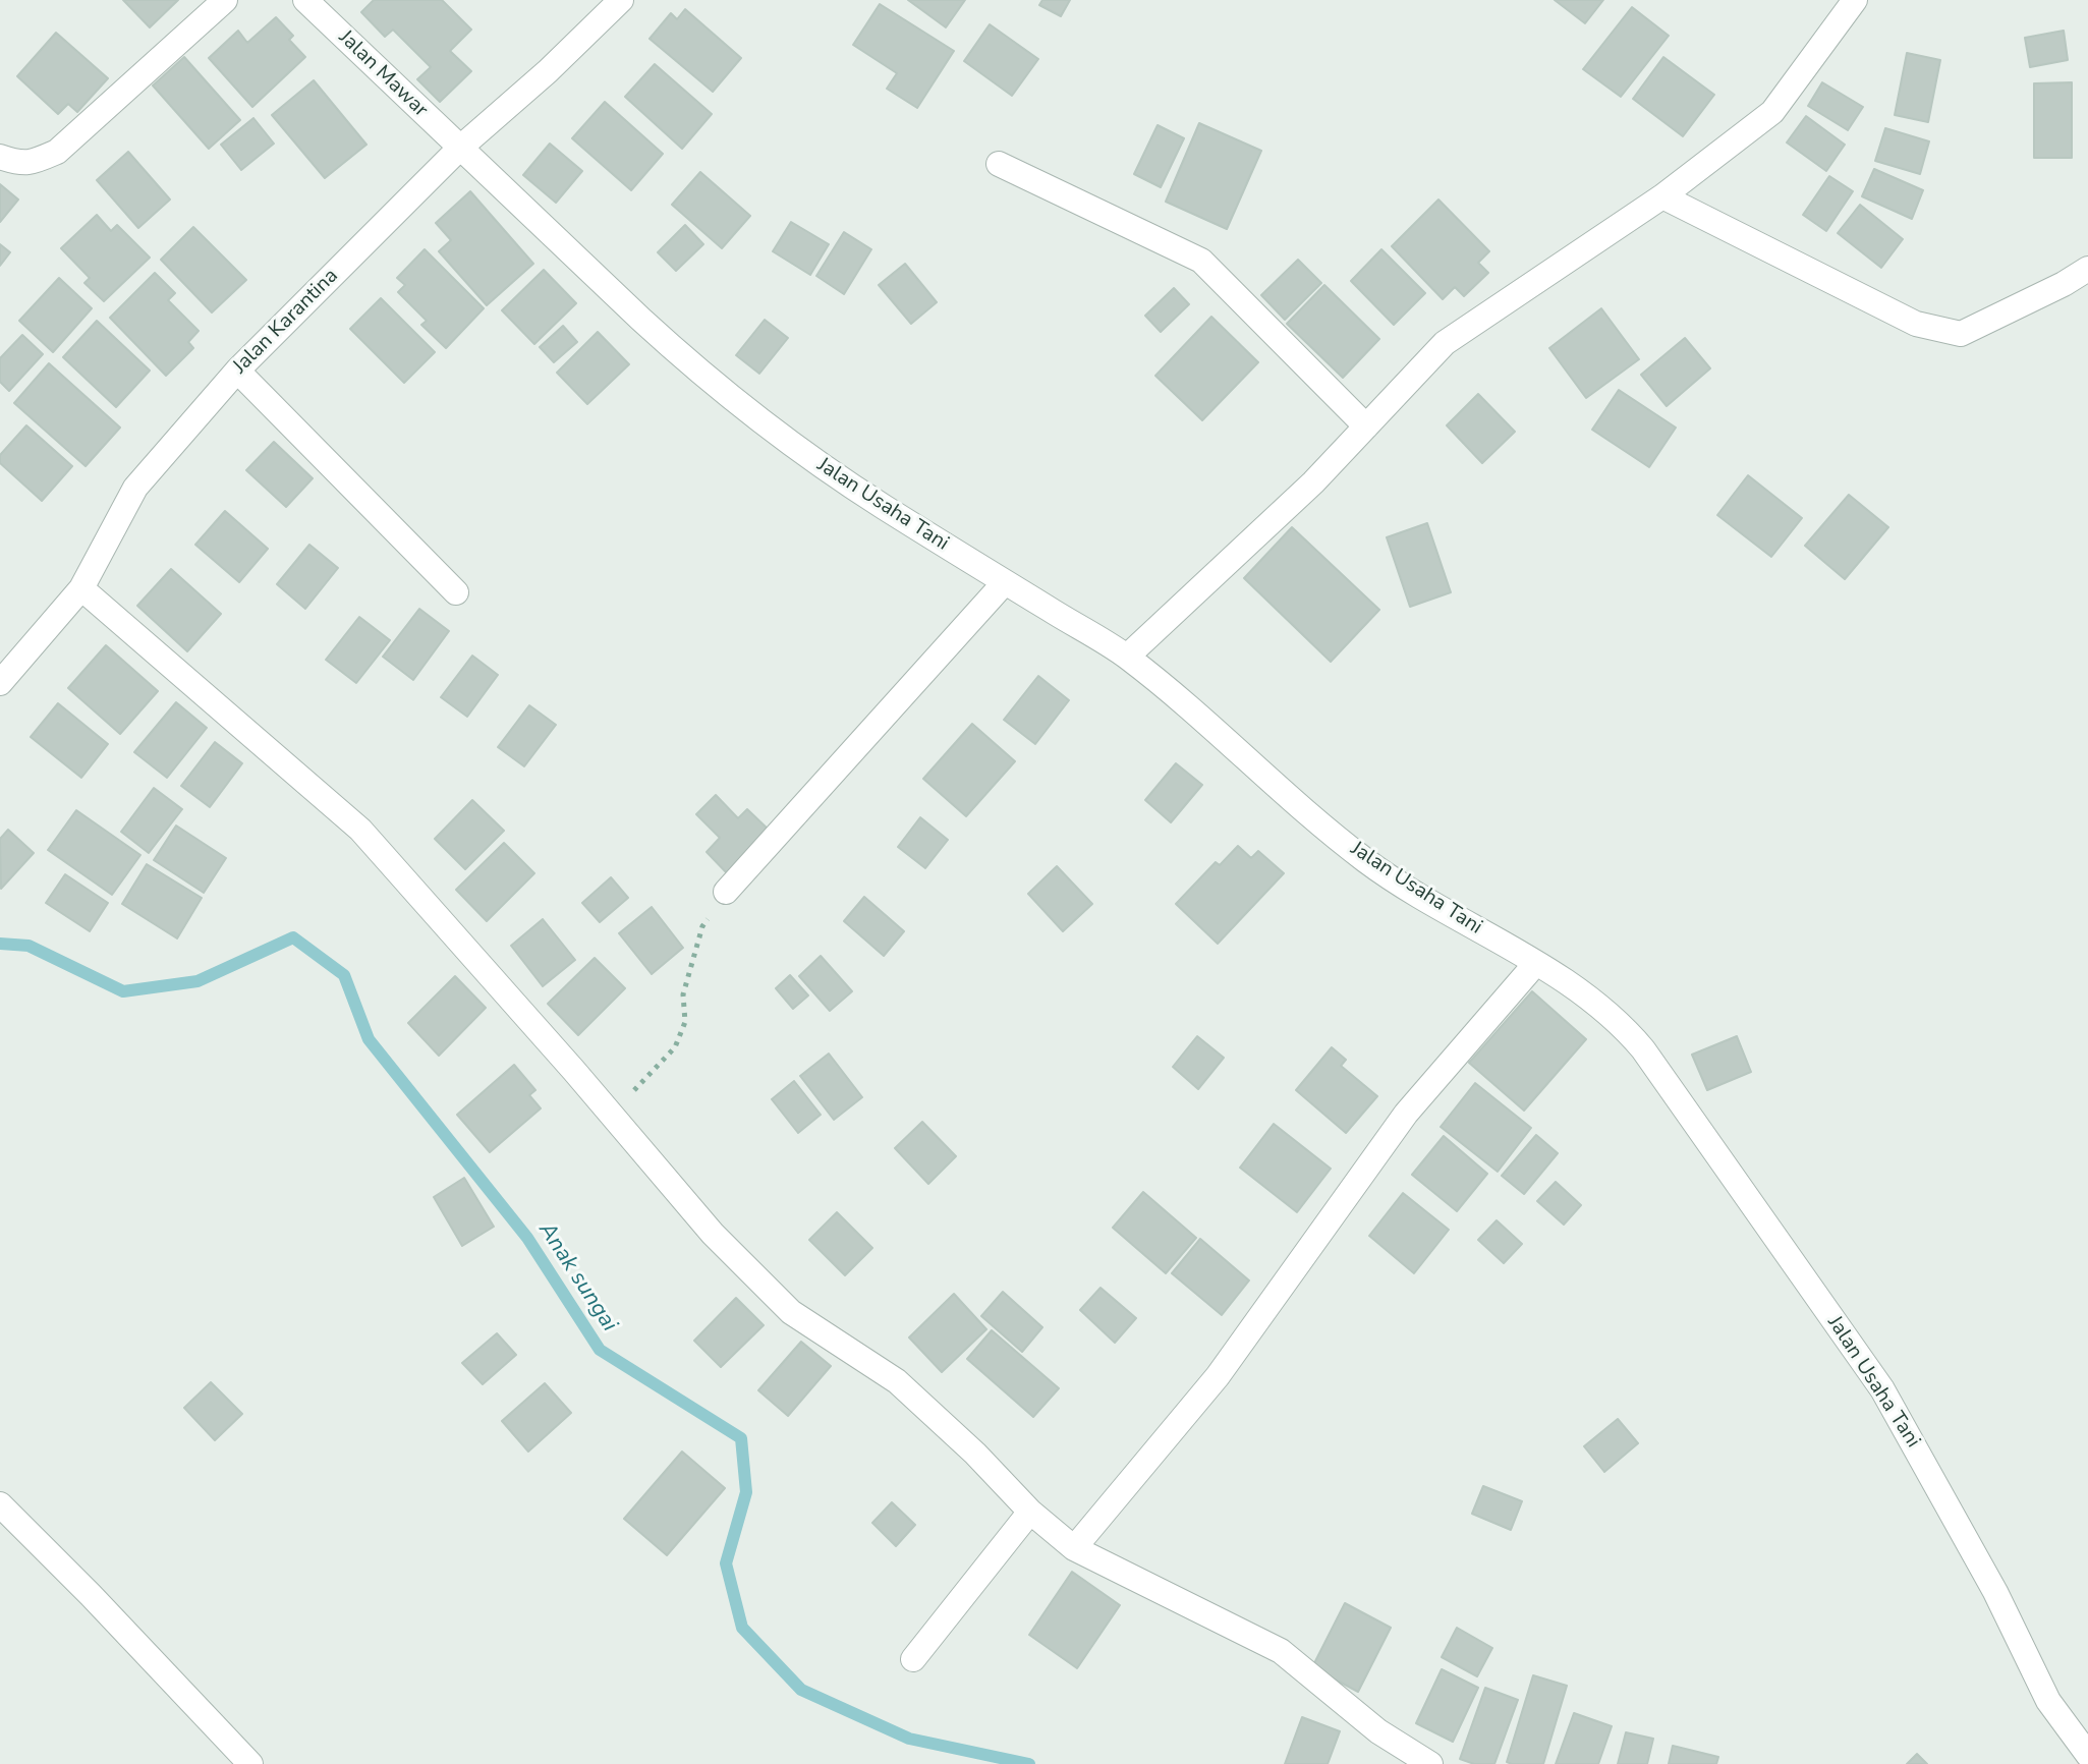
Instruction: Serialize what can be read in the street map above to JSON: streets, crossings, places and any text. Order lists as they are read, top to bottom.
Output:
{
  "streets": {
    "street": ["Jalan Mawar", "Jalan Karantina", "Jalan Usaha Tani"]
  },
  "crossings": [
    ["Jalan Mawar", "Jalan Karantina"],
    ["Jalan Mawar", "Jalan Usaha Tani"],
    ["Jalan Karantina", "Jalan Usaha Tani"]
  ],
  "water": ["Anak sungai"]
}
